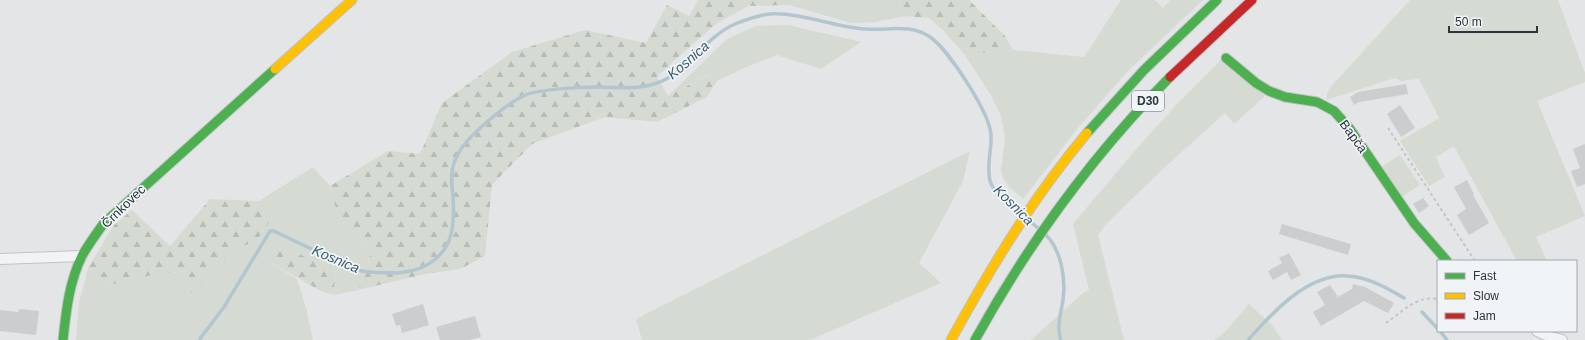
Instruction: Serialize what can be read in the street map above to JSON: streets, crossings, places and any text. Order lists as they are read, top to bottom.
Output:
{
  "streets": {
    "main road": ["D30", "Bapča", "Črnkovec"]
  },
  "water": ["Kosnica"],
  "legend": ["Fast", "Slow", "Jam"],
  "scale_bar": "50 m"
}
